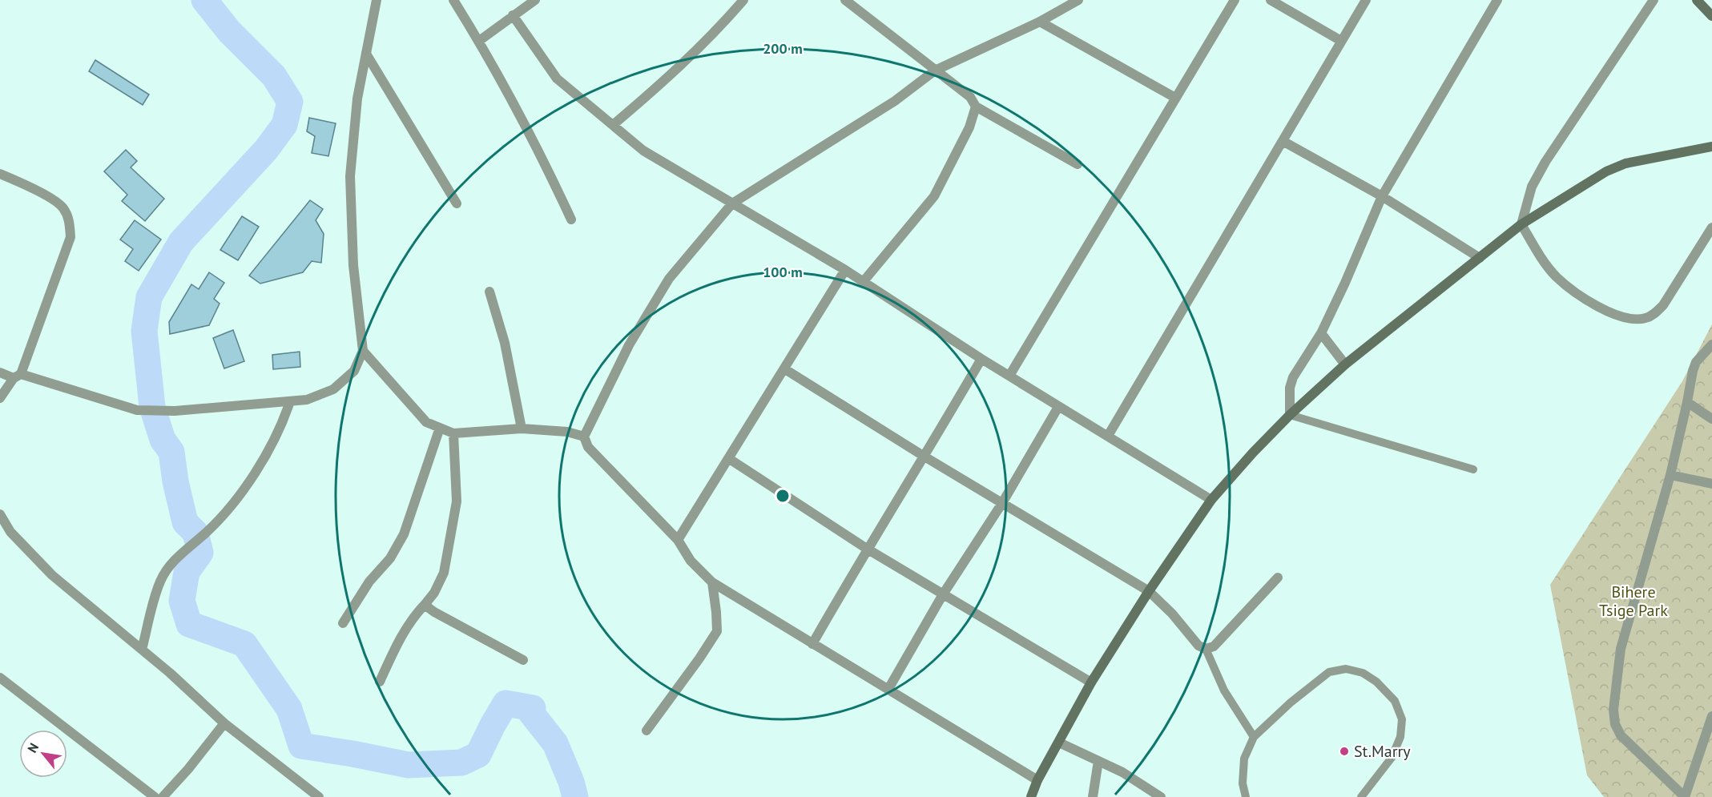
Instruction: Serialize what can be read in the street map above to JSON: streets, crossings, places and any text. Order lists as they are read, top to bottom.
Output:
{
  "parks": ["Bihere Tsige Park"],
  "places": ["St.Marry"],
  "north": "top left",
  "rings": ["200 m", "100 m"]
}
